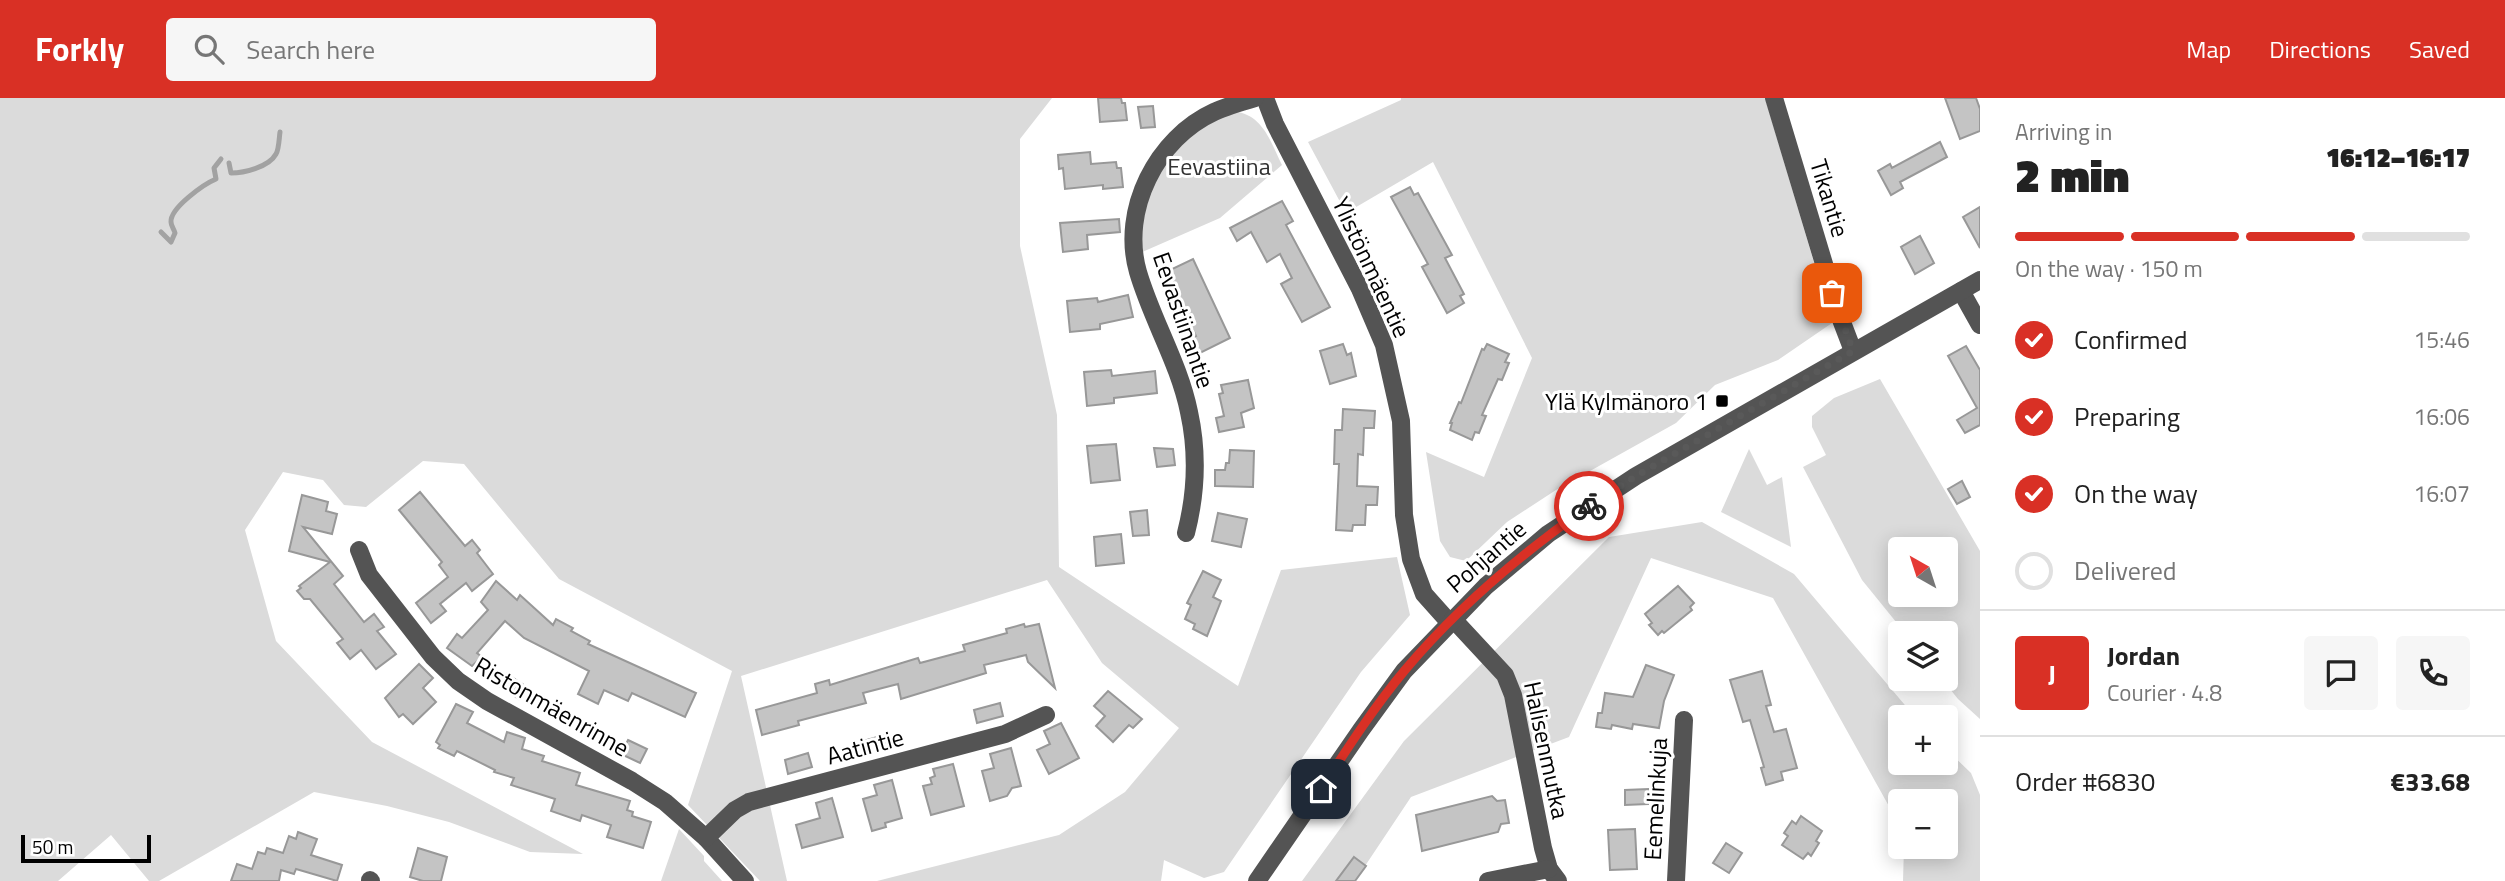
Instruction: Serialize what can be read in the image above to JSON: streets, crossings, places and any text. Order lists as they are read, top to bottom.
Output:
{
  "streets": {
    "street": [
      "Tikantie",
      "Ylistönmäentie",
      "Eevastiinantie",
      "Pohjantie",
      "Ristonmäenrinne",
      "Aatintie",
      "Halisenmutka",
      "Eemelinkuja"
    ]
  },
  "crossings": [
    ["Tikantie", "Pohjantie"],
    ["Ylistönmäentie", "Pohjantie"],
    ["Ylistönmäentie", "Halisenmutka"],
    ["Pohjantie", "Halisenmutka"],
    ["Ristonmäenrinne", "Aatintie"]
  ],
  "parks": ["Eevastiina"],
  "places": {
    "transit": ["Ylä Kylmänoro 1"]
  },
  "scale_bar": "50 m",
  "north": "top left",
  "page": {
    "header": "Forkly",
    "search": "Search here",
    "nav": ["Map", "Directions", "Saved"],
    "heading": ["2 min", "Arriving in", "16:12–16:17"],
    "panel": [
      "Jordan",
      "Courier · 4.8",
      "Order #6830",
      "€33.68"
    ],
    "bar": "On the way · 150 m",
    "list": [
      ["Confirmed", "15:46"],
      ["Preparing", "16:06"],
      ["On the way", "16:07"],
      "Delivered"
    ],
    "map_buttons": ["+", "−"],
    "round": "J",
    "scale": "50 m"
  }
}
